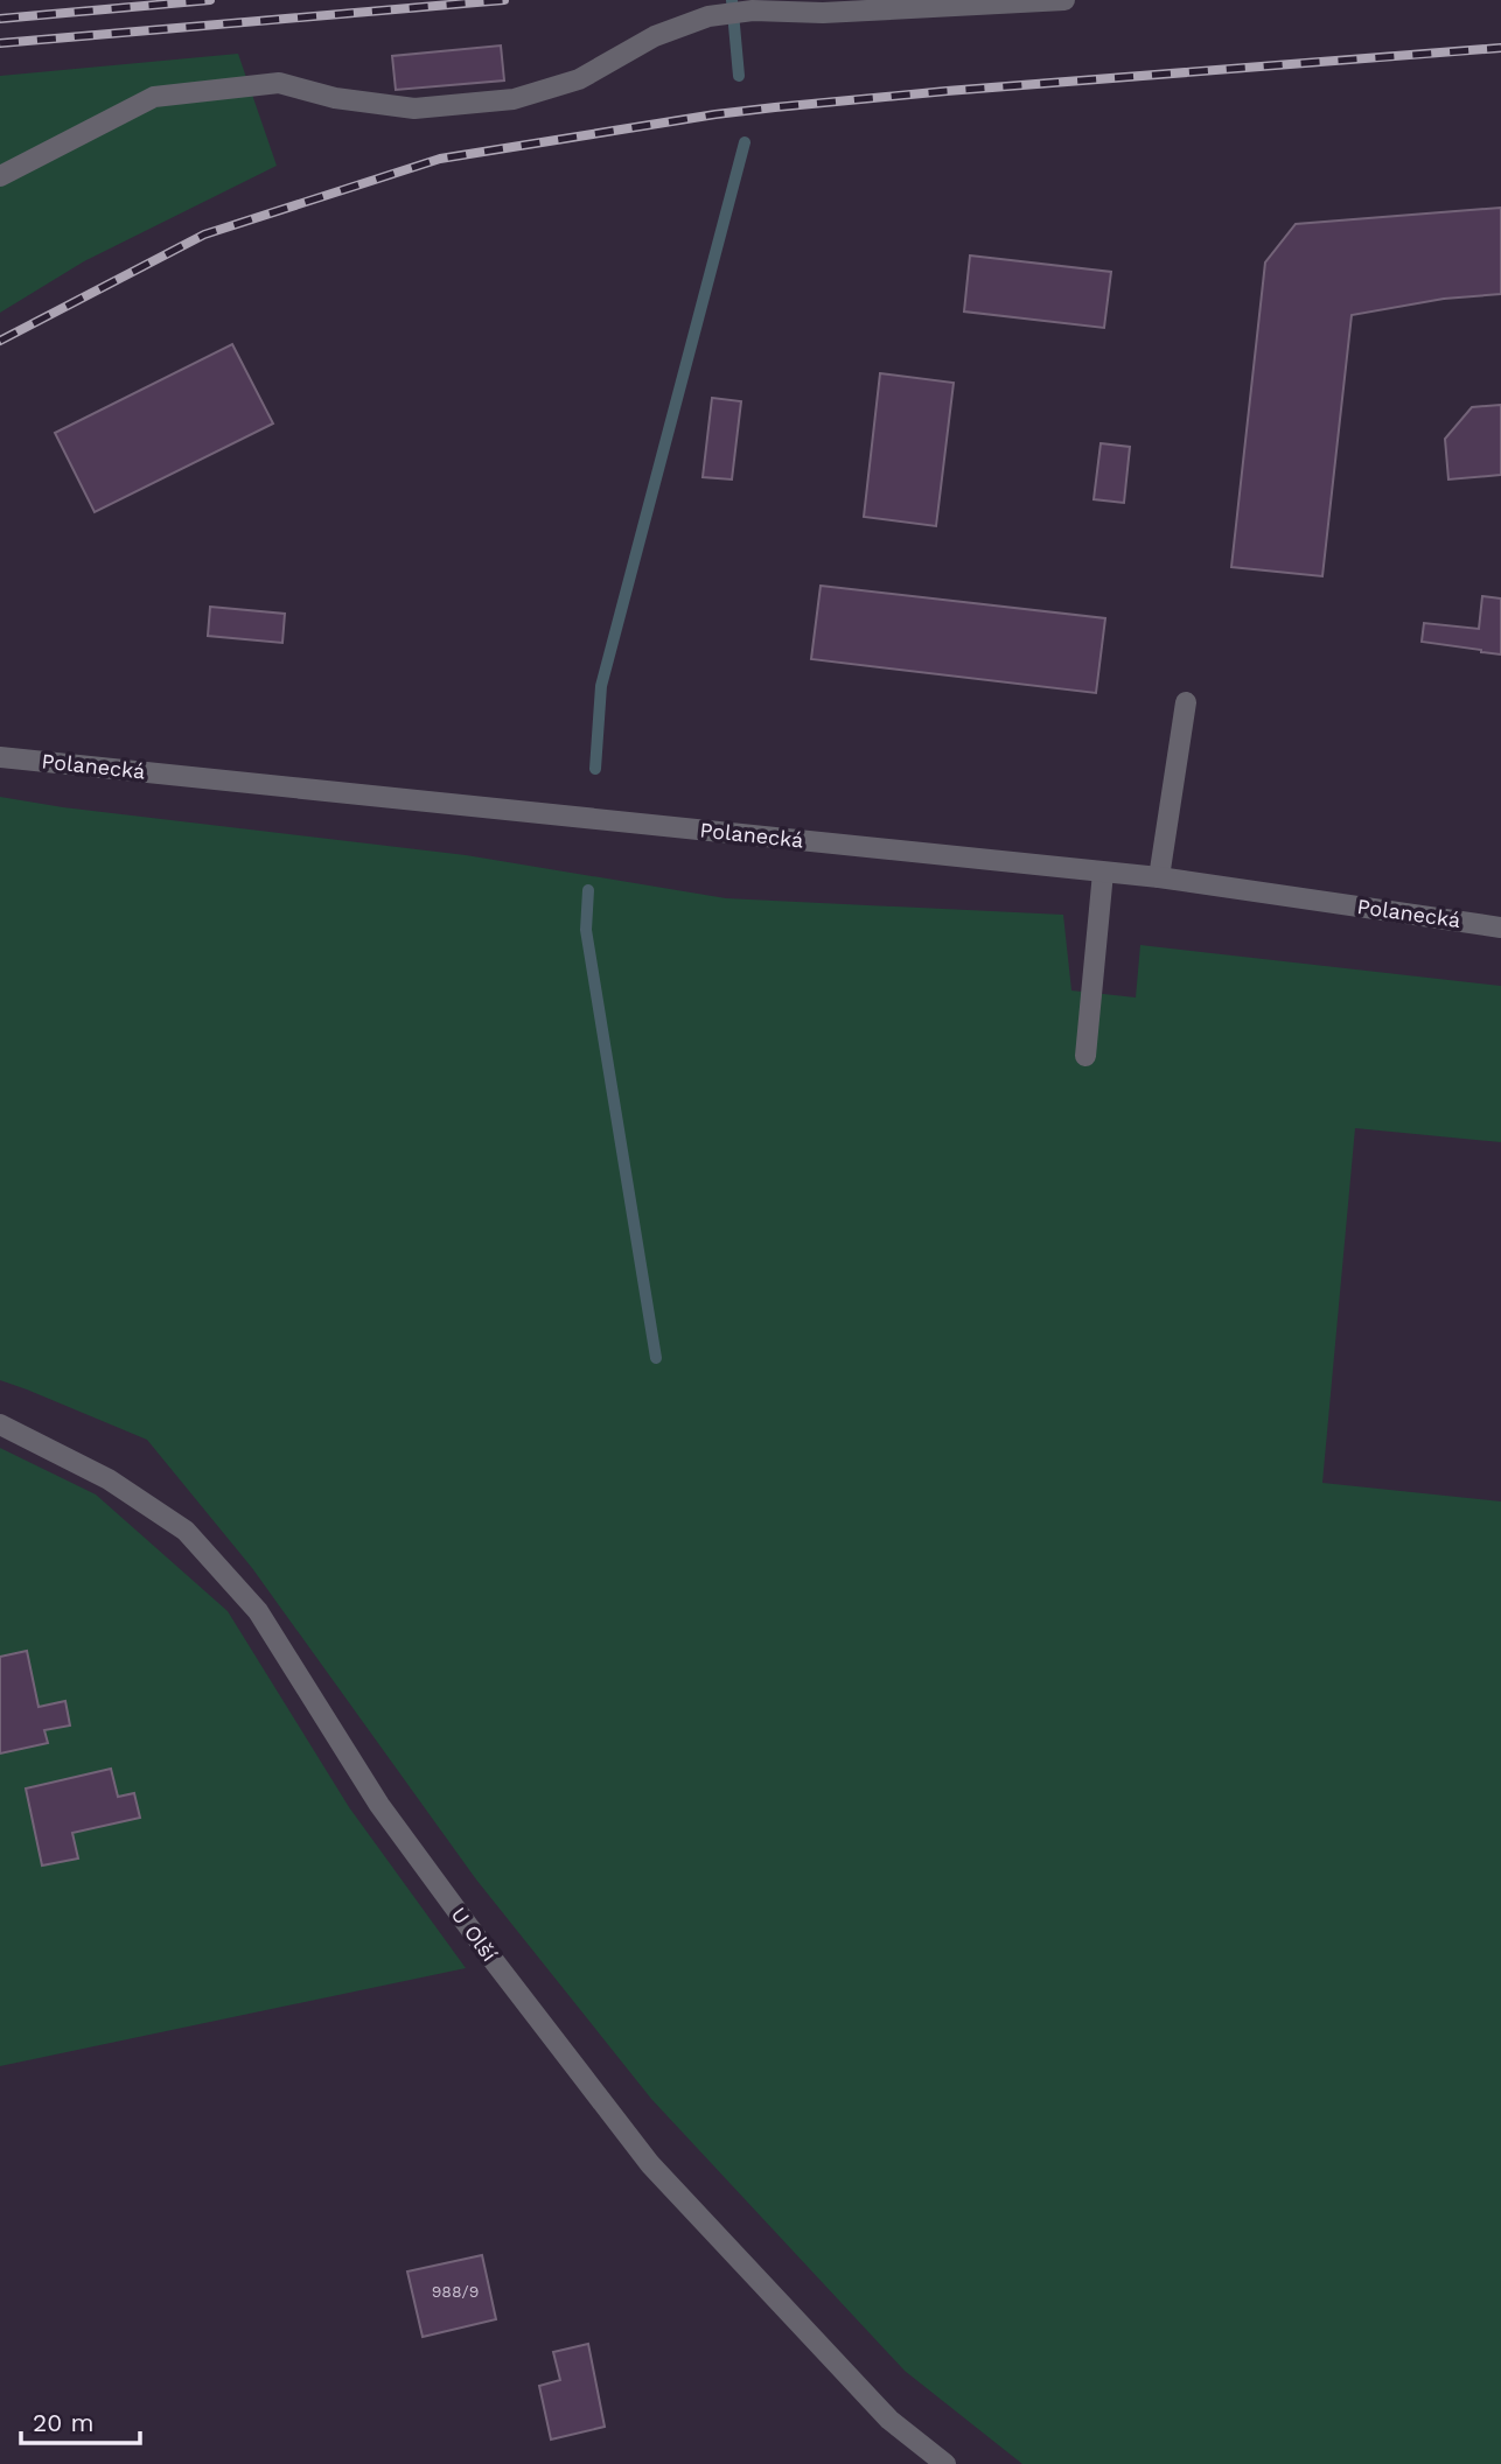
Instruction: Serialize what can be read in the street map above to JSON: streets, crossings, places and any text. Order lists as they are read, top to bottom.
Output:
{
  "streets": {
    "street": ["Polanecká", "U Olší"]
  },
  "house_numbers": ["988/9"],
  "scale_bar": "20 m"
}
